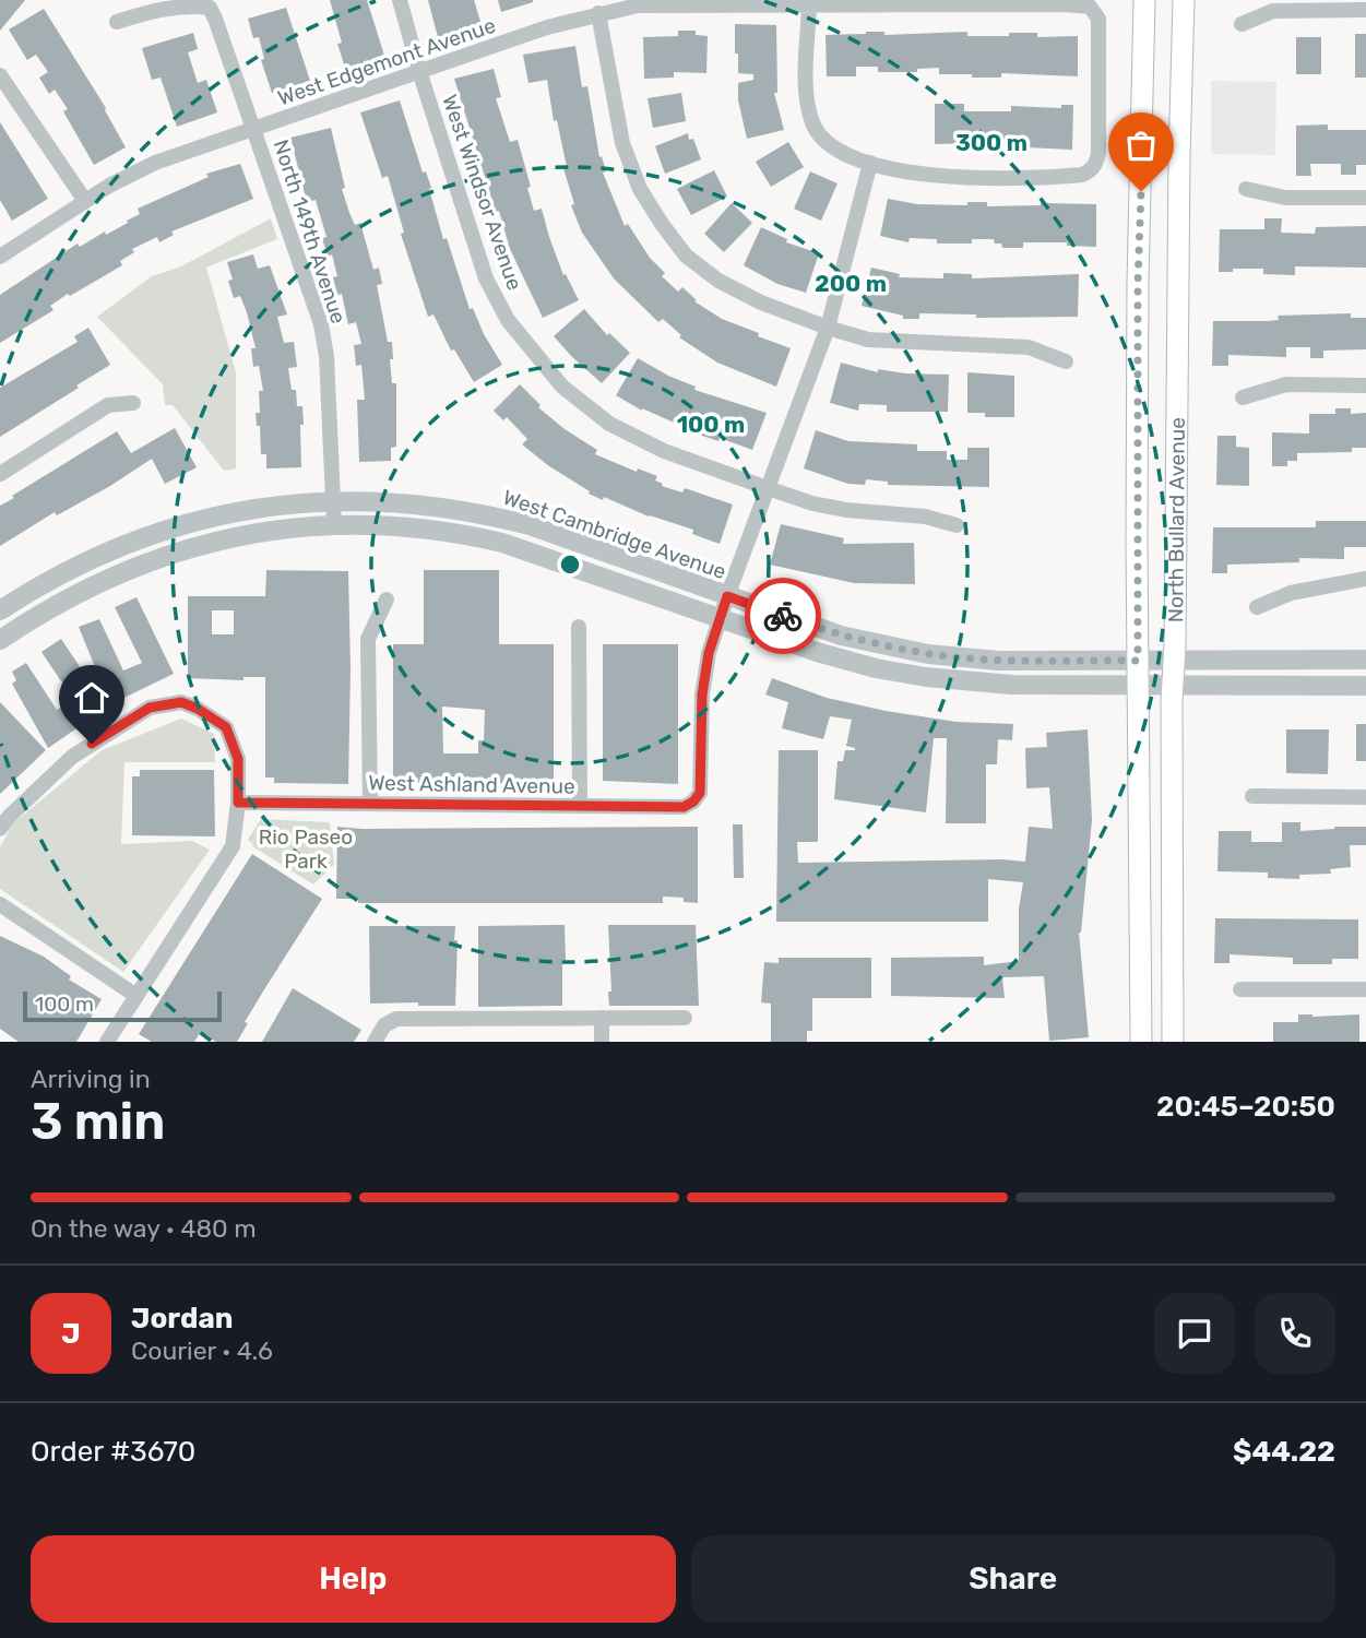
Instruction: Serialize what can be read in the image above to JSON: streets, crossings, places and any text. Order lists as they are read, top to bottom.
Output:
{
  "streets": {
    "main road": ["North Bullard Avenue"],
    "street": [
      "West Edgemont Avenue",
      "West Windsor Avenue",
      "North 149th Avenue",
      "West Cambridge Avenue",
      "West Ashland Avenue"
    ]
  },
  "crossings": [
    ["West Edgemont Avenue", "West Windsor Avenue"],
    ["West Edgemont Avenue", "North 149th Avenue"],
    ["North 149th Avenue", "West Cambridge Avenue"],
    ["North Bullard Avenue", "West Cambridge Avenue"],
    ["West Cambridge Avenue", "West Ashland Avenue"]
  ],
  "parks": ["Rio Paseo Park"],
  "scale_bar": "100 m",
  "page": {
    "scale": "100 m",
    "heading": ["3 min", "Arriving in", "20:45–20:50"],
    "panel": [
      "Jordan",
      "Courier · 4.6",
      "Order #3670",
      "$44.22"
    ],
    "bar": "On the way · 480 m",
    "round": "J",
    "buttons": ["Help", "Share"]
  },
  "rings": ["300 m", "200 m", "100 m"]
}
